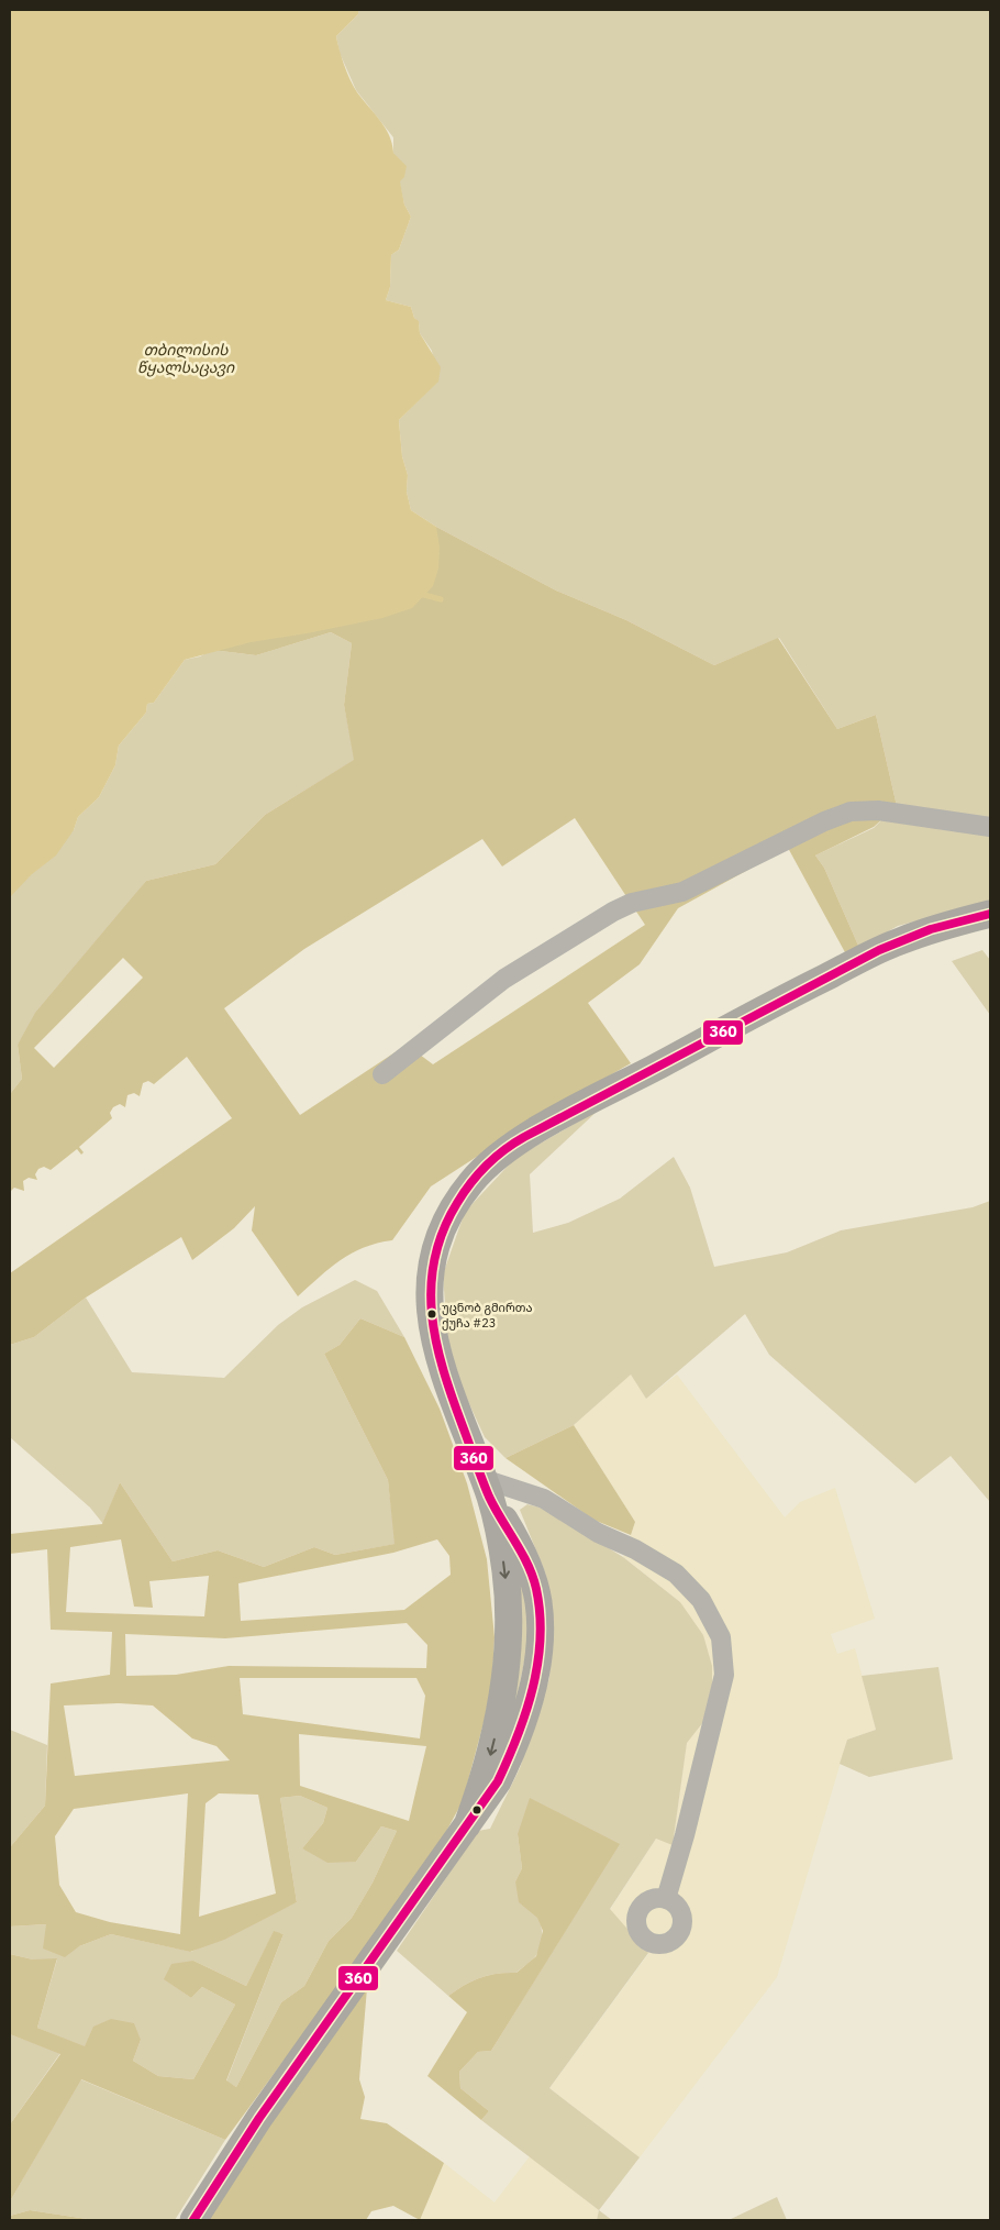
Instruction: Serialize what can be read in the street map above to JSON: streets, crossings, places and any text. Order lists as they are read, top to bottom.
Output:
{
  "water": ["თბილისის წყალსაცავი"],
  "places": ["უცნობ გმირთა ქუჩა #23"],
  "lines": ["transit line 360"]
}
